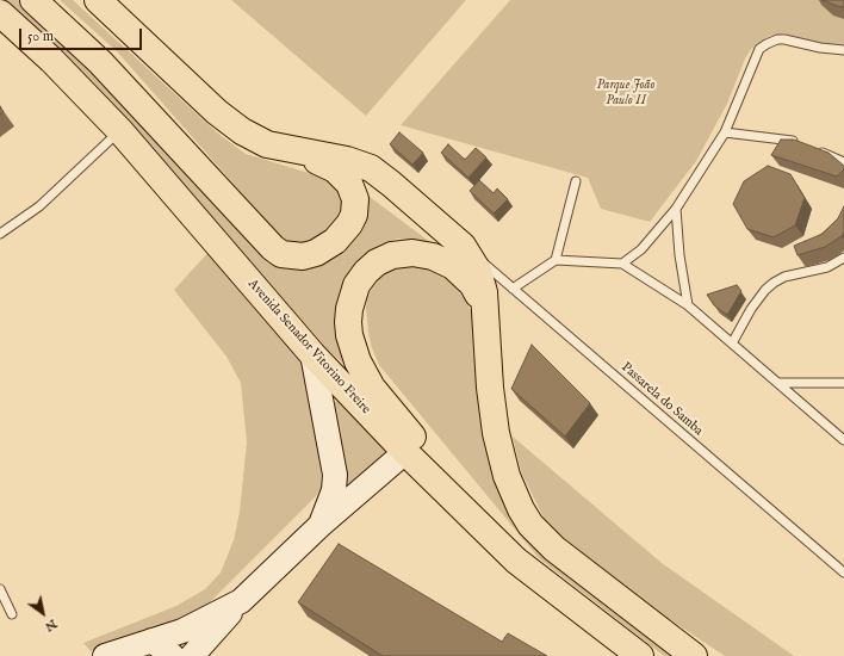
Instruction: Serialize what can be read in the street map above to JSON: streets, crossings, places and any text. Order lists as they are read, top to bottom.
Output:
{
  "streets": {
    "main road": ["Avenida Senador Vitorino Freire"],
    "lane": ["Passarela do Samba"]
  },
  "parks": ["Parque João Paulo II"],
  "scale_bar": "50 m",
  "north": "bottom right"
}
